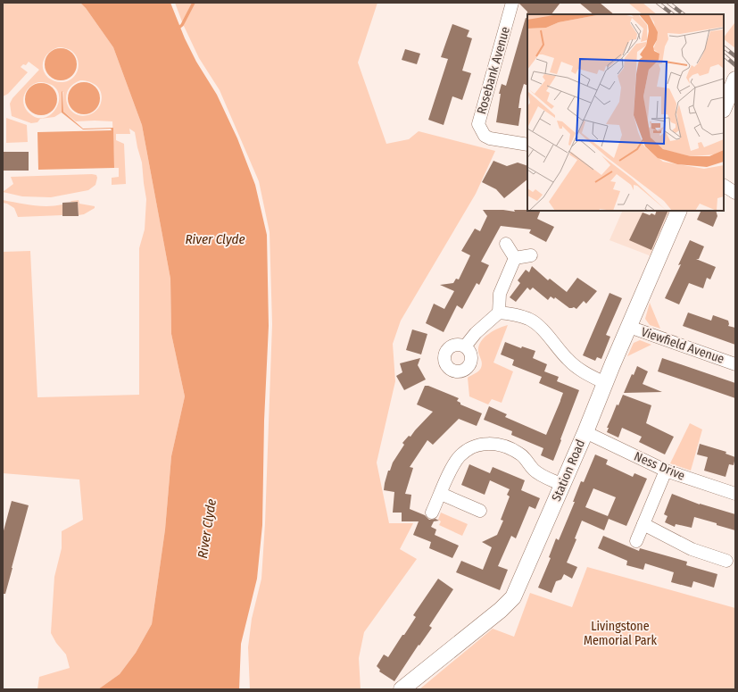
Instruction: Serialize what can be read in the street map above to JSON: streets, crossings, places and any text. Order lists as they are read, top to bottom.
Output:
{
  "streets": {
    "street": [
      "Rosebank Avenue",
      "Viewfield Avenue",
      "Ness Drive",
      "Station Road"
    ]
  },
  "crossings": [
    ["Viewfield Avenue", "Station Road"],
    ["Ness Drive", "Station Road"]
  ],
  "water": ["River Clyde"],
  "parks": ["Livingstone Memorial Park"]
}
